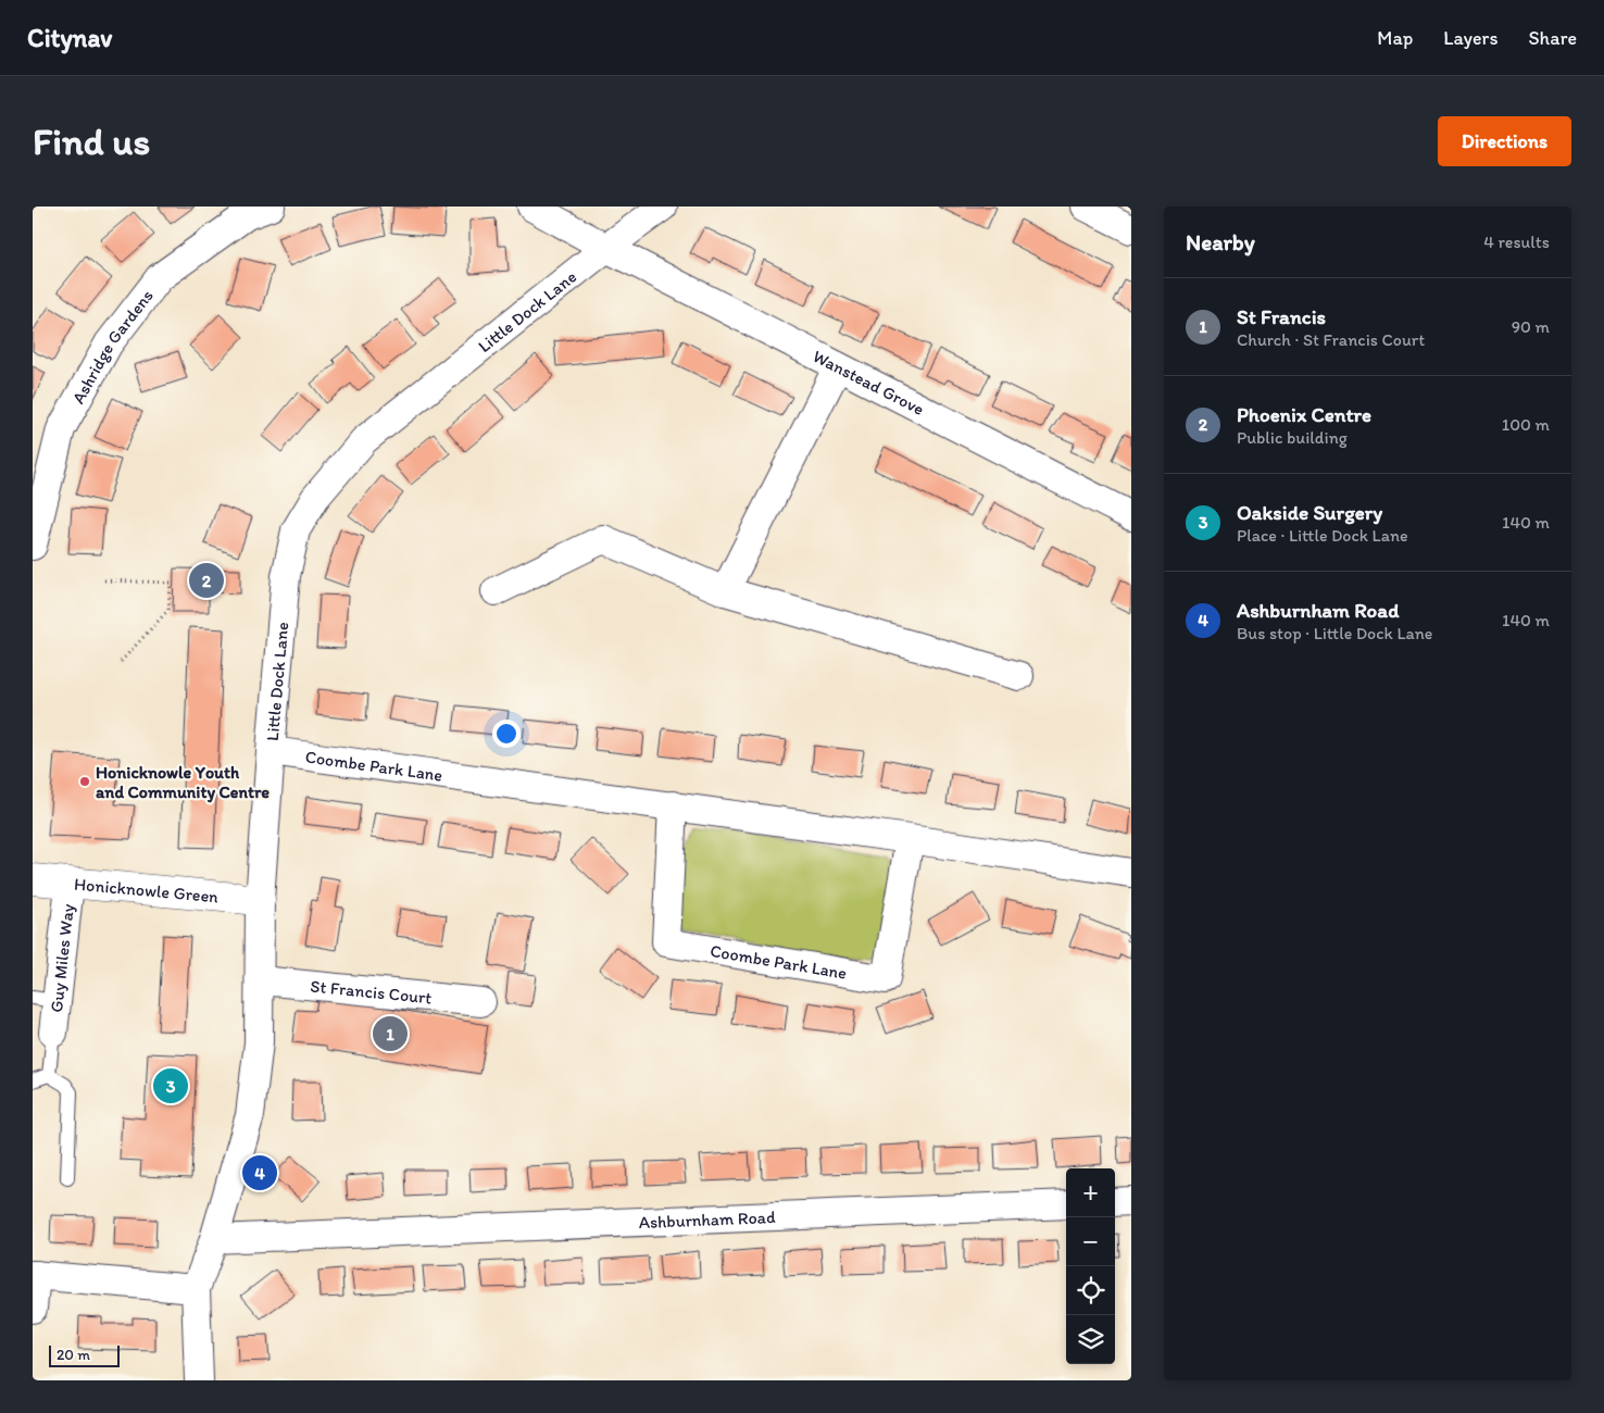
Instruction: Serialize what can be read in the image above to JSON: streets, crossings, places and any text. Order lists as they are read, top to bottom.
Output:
{
  "streets": {
    "street": [
      "Little Dock Lane",
      "Ashridge Gardens",
      "Wanstead Grove",
      "Coombe Park Lane",
      "Honicknowle Green",
      "Guy Miles Way",
      "St Francis Court",
      "Ashburnham Road"
    ]
  },
  "crossings": [
    ["Little Dock Lane", "Wanstead Grove"],
    ["Little Dock Lane", "Coombe Park Lane"],
    ["Little Dock Lane", "Honicknowle Green"],
    ["Little Dock Lane", "St Francis Court"],
    ["Little Dock Lane", "Ashburnham Road"],
    ["Honicknowle Green", "Guy Miles Way"]
  ],
  "places": ["Honicknowle Youth and Community Centre"],
  "scale_bar": "20 m",
  "page": {
    "header": "Citynav",
    "nav": ["Map", "Layers", "Share"],
    "buttons": "Directions",
    "title": "Find us",
    "heading": ["Nearby", "4 results"],
    "list": [
      {
        "mark": "1",
        "name": "St Francis",
        "note": "Church · St Francis Court",
        "value": "90 m"
      },
      {
        "mark": "2",
        "name": "Phoenix Centre",
        "note": "Public building",
        "value": "100 m"
      },
      {
        "mark": "3",
        "name": "Oakside Surgery",
        "note": "Place · Little Dock Lane",
        "value": "140 m"
      },
      {
        "mark": "4",
        "name": "Ashburnham Road",
        "note": "Bus stop · Little Dock Lane",
        "value": "140 m"
      }
    ],
    "pins": [
      "2",
      "1",
      "3",
      "4"
    ],
    "map_buttons": ["+", "−"],
    "scale": "20 m"
  }
}
